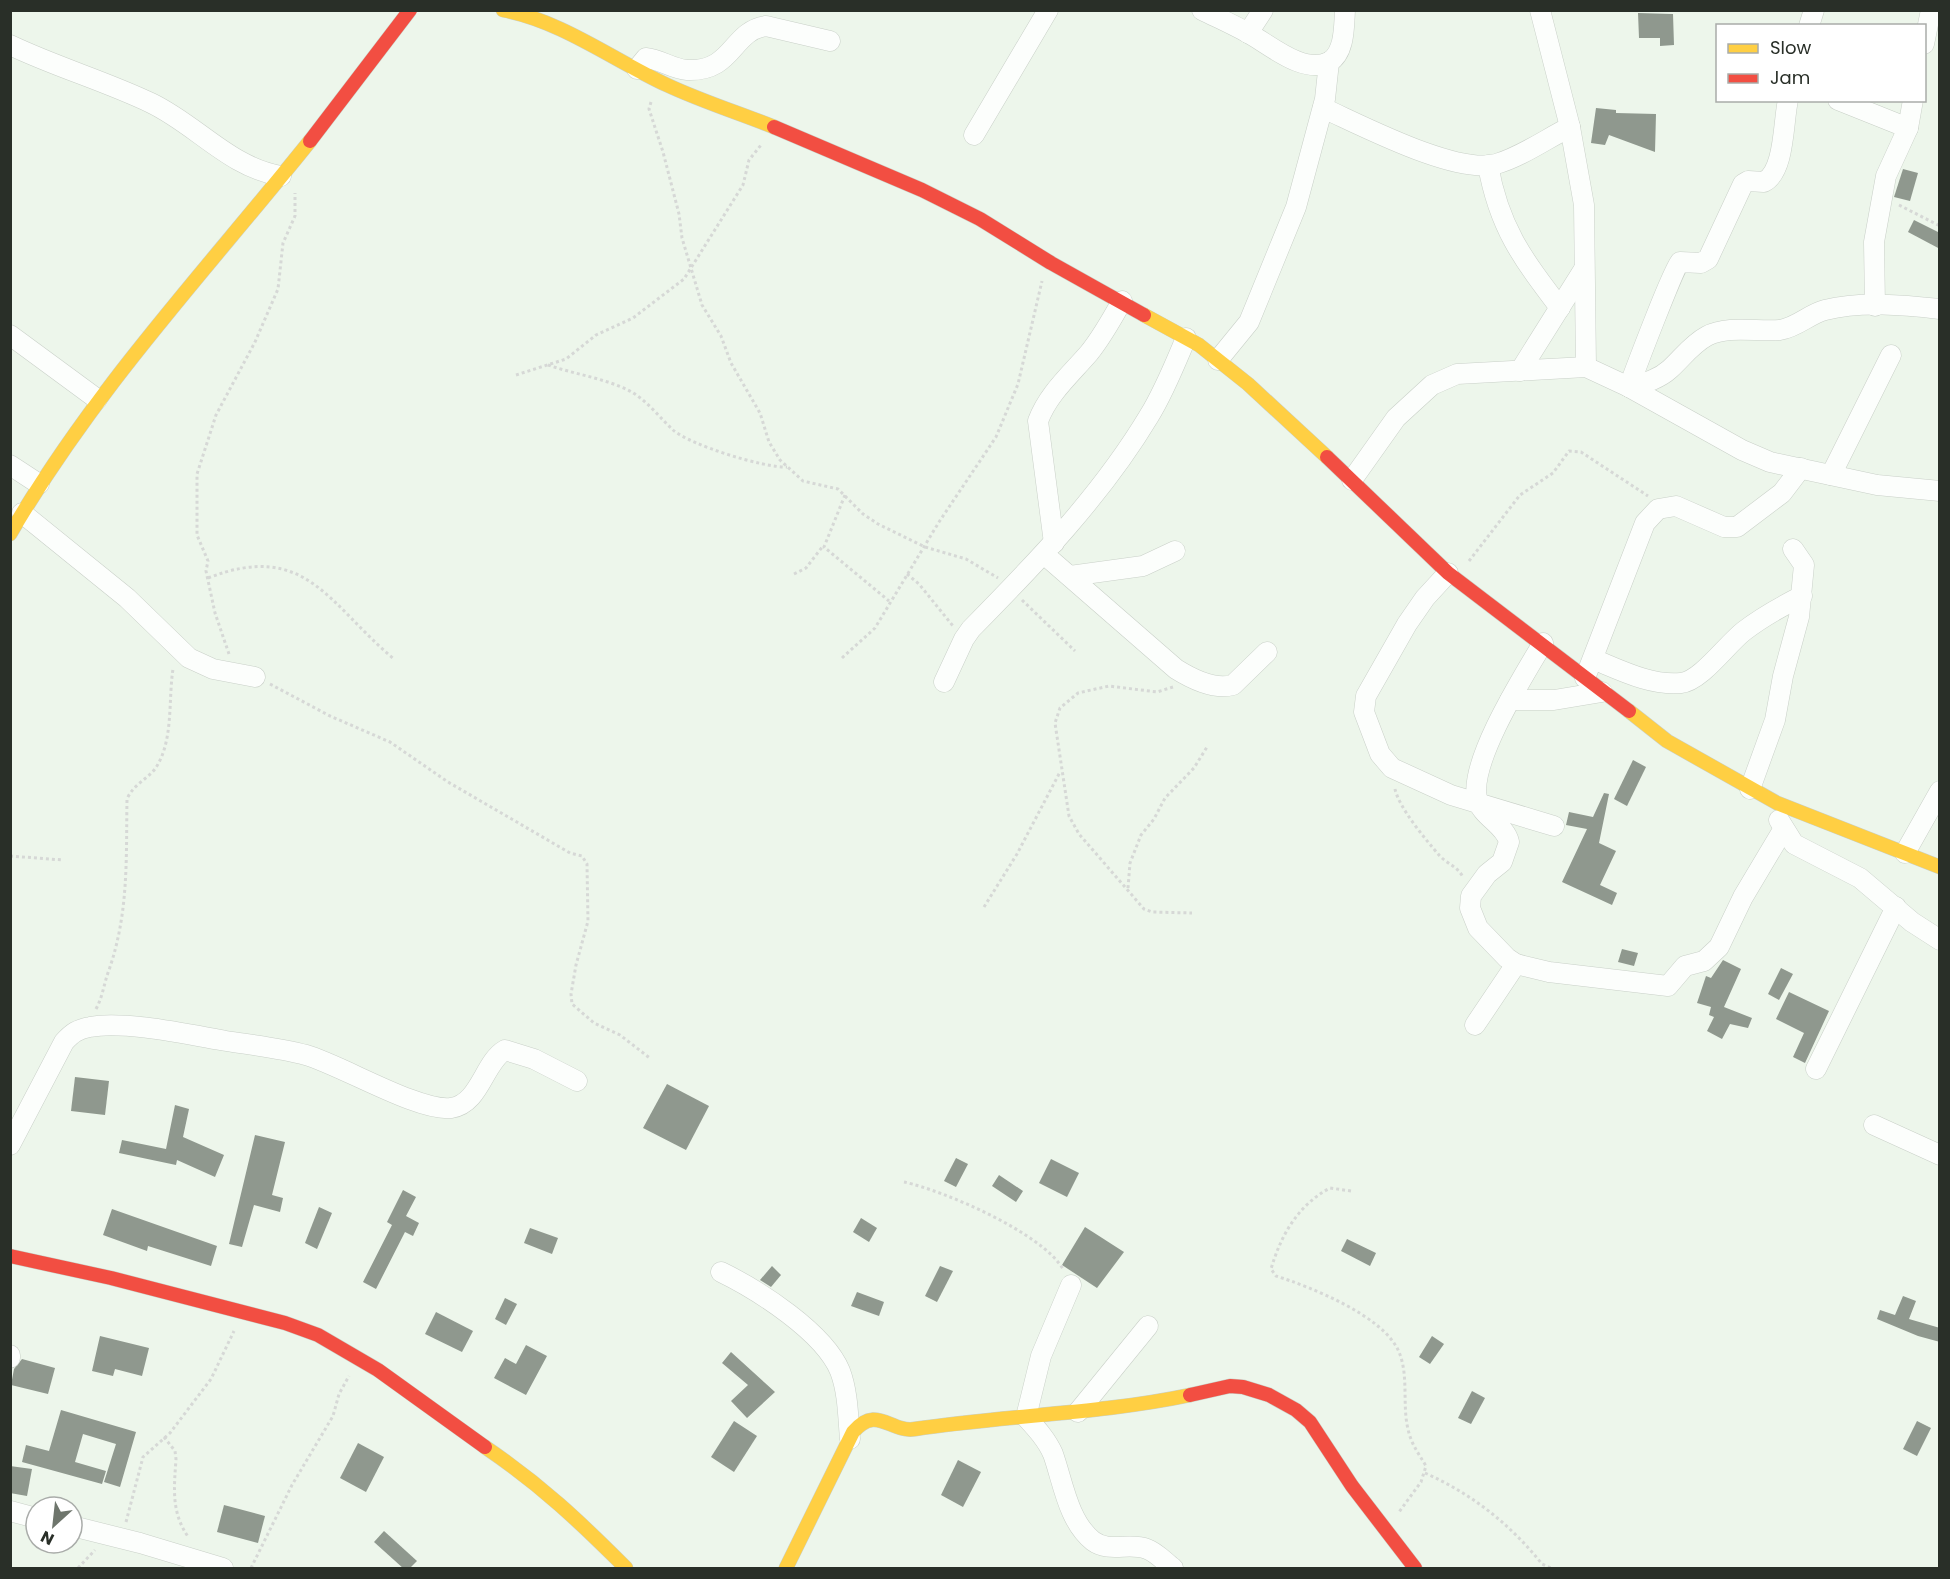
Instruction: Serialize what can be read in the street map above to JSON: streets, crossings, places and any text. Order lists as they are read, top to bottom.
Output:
{
  "legend": ["Slow", "Jam"],
  "north": "bottom left"
}
